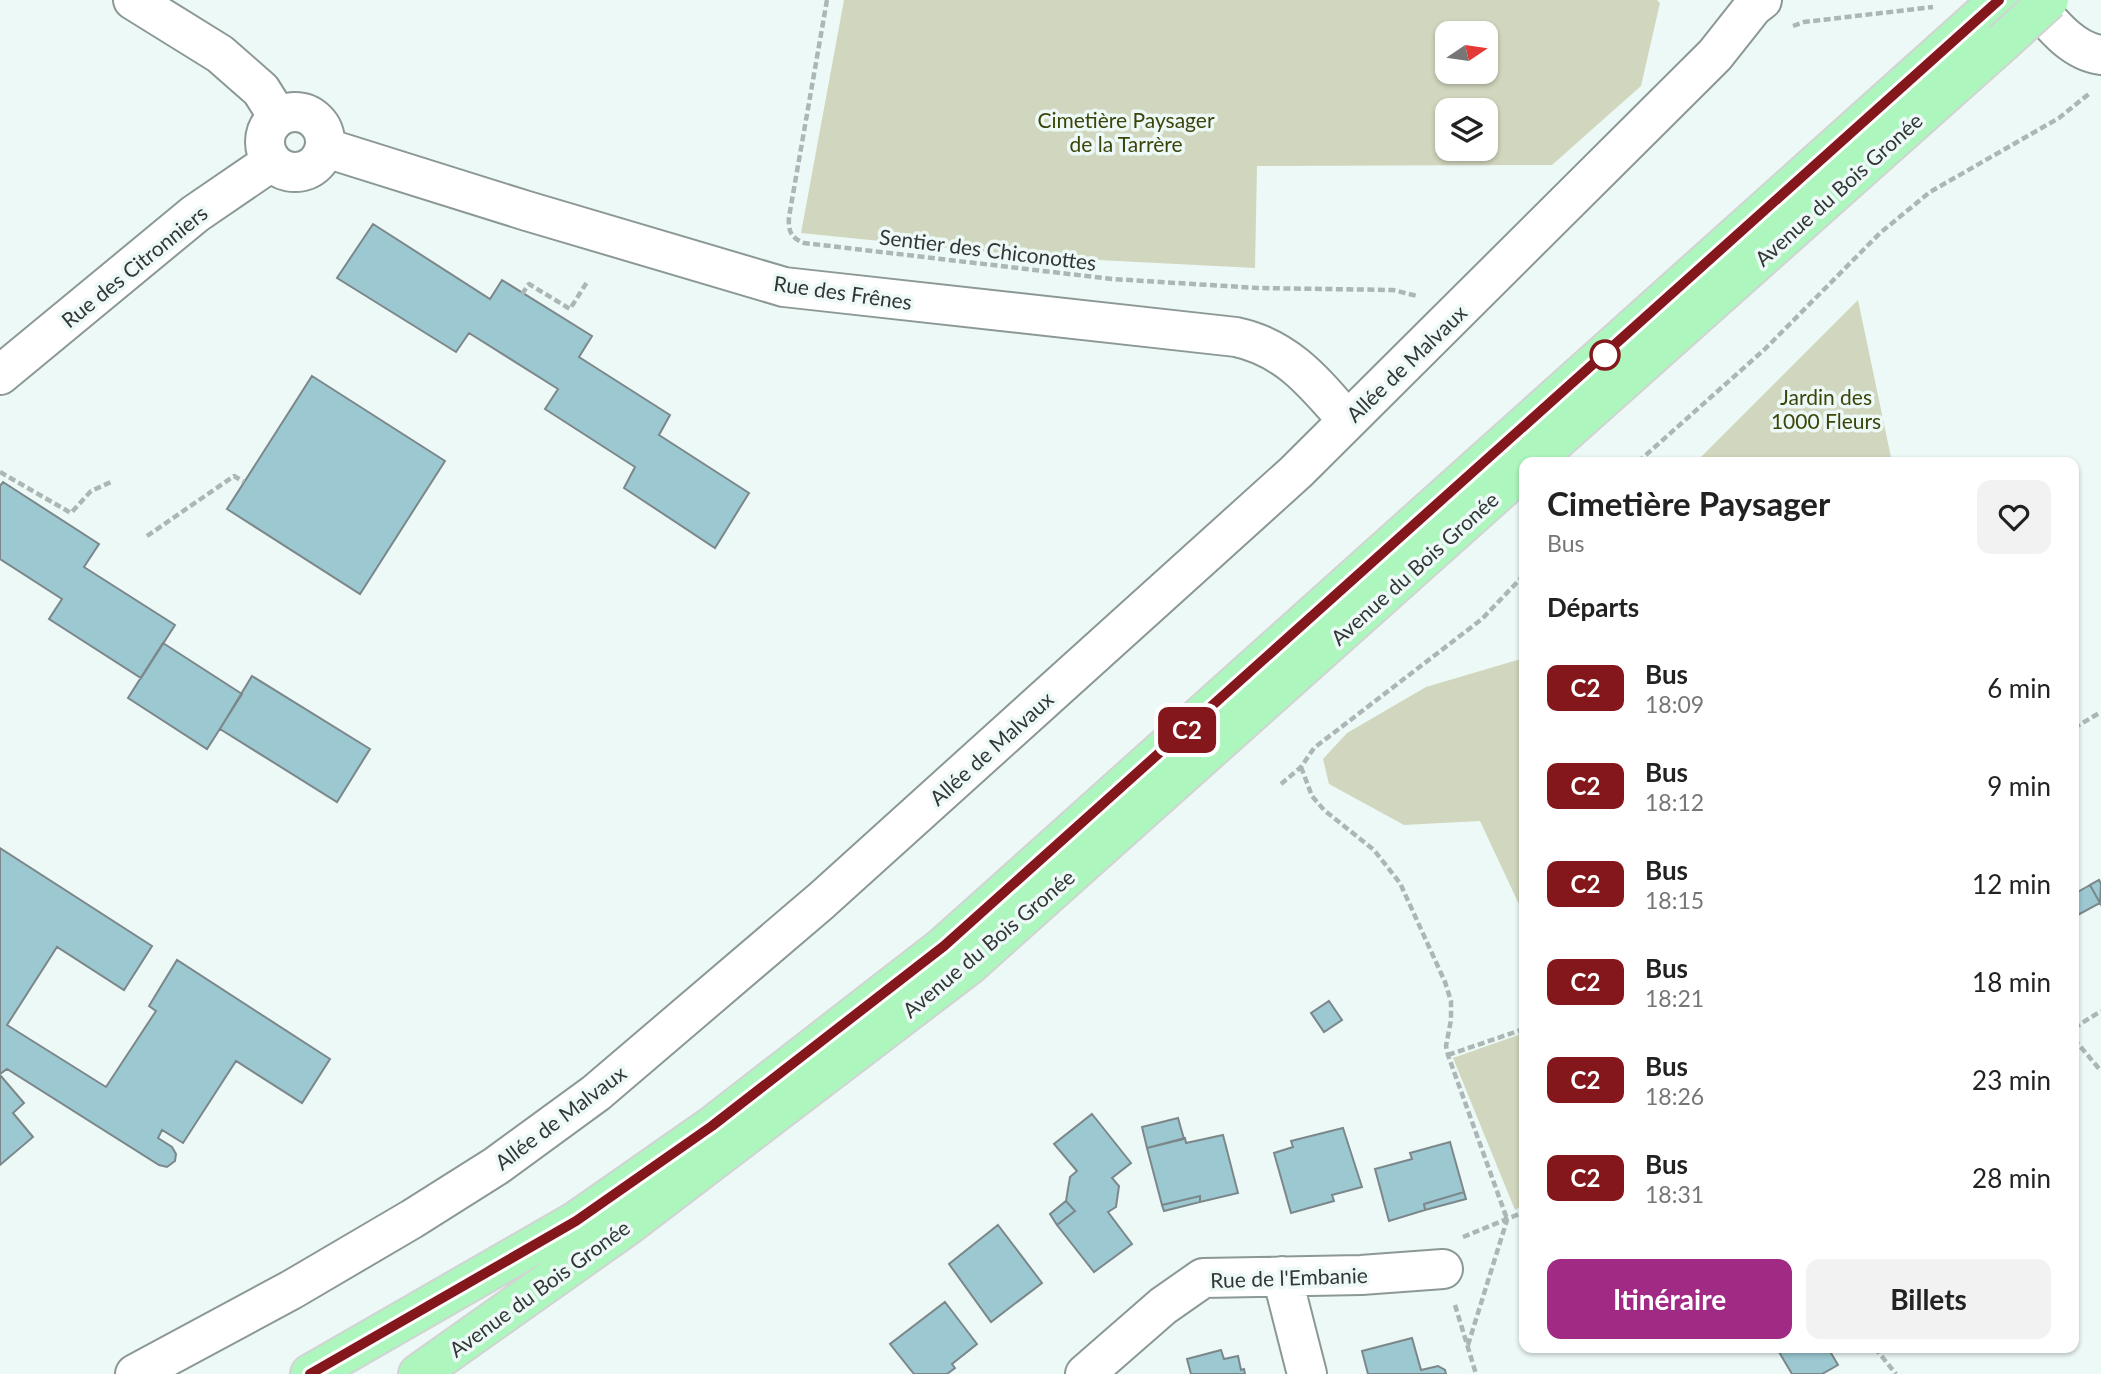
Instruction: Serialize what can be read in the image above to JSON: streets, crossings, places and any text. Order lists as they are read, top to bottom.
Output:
{
  "streets": {
    "main road": ["Avenue du Bois Gronée"],
    "street": [
      "Rue des Citronniers",
      "Rue des Frênes",
      "Allée de Malvaux",
      "Rue de l'Embanie"
    ],
    "path": ["Sentier des Chiconottes"]
  },
  "crossings": [
    ["Rue des Citronniers", "Rue des Frênes"],
    ["Rue des Frênes", "Allée de Malvaux"]
  ],
  "parks": ["Cimetière Paysager de la Tarrère", "Jardin des 1000 Fleurs"],
  "lines": ["bus line C2"],
  "north": "right",
  "page": {
    "on_map": "C2",
    "heading": [
      ["Cimetière Paysager", "Bus"],
      "Départs"
    ],
    "list": [
      {
        "mark": "C2",
        "name": "Bus",
        "note": "18:09",
        "value": "6 min"
      },
      {
        "mark": "C2",
        "name": "Bus",
        "note": "18:12",
        "value": "9 min"
      },
      {
        "mark": "C2",
        "name": "Bus",
        "note": "18:15",
        "value": "12 min"
      },
      {
        "mark": "C2",
        "name": "Bus",
        "note": "18:21",
        "value": "18 min"
      },
      {
        "mark": "C2",
        "name": "Bus",
        "note": "18:26",
        "value": "23 min"
      },
      {
        "mark": "C2",
        "name": "Bus",
        "note": "18:31",
        "value": "28 min"
      }
    ],
    "buttons": ["Itinéraire", "Billets"]
  }
}
